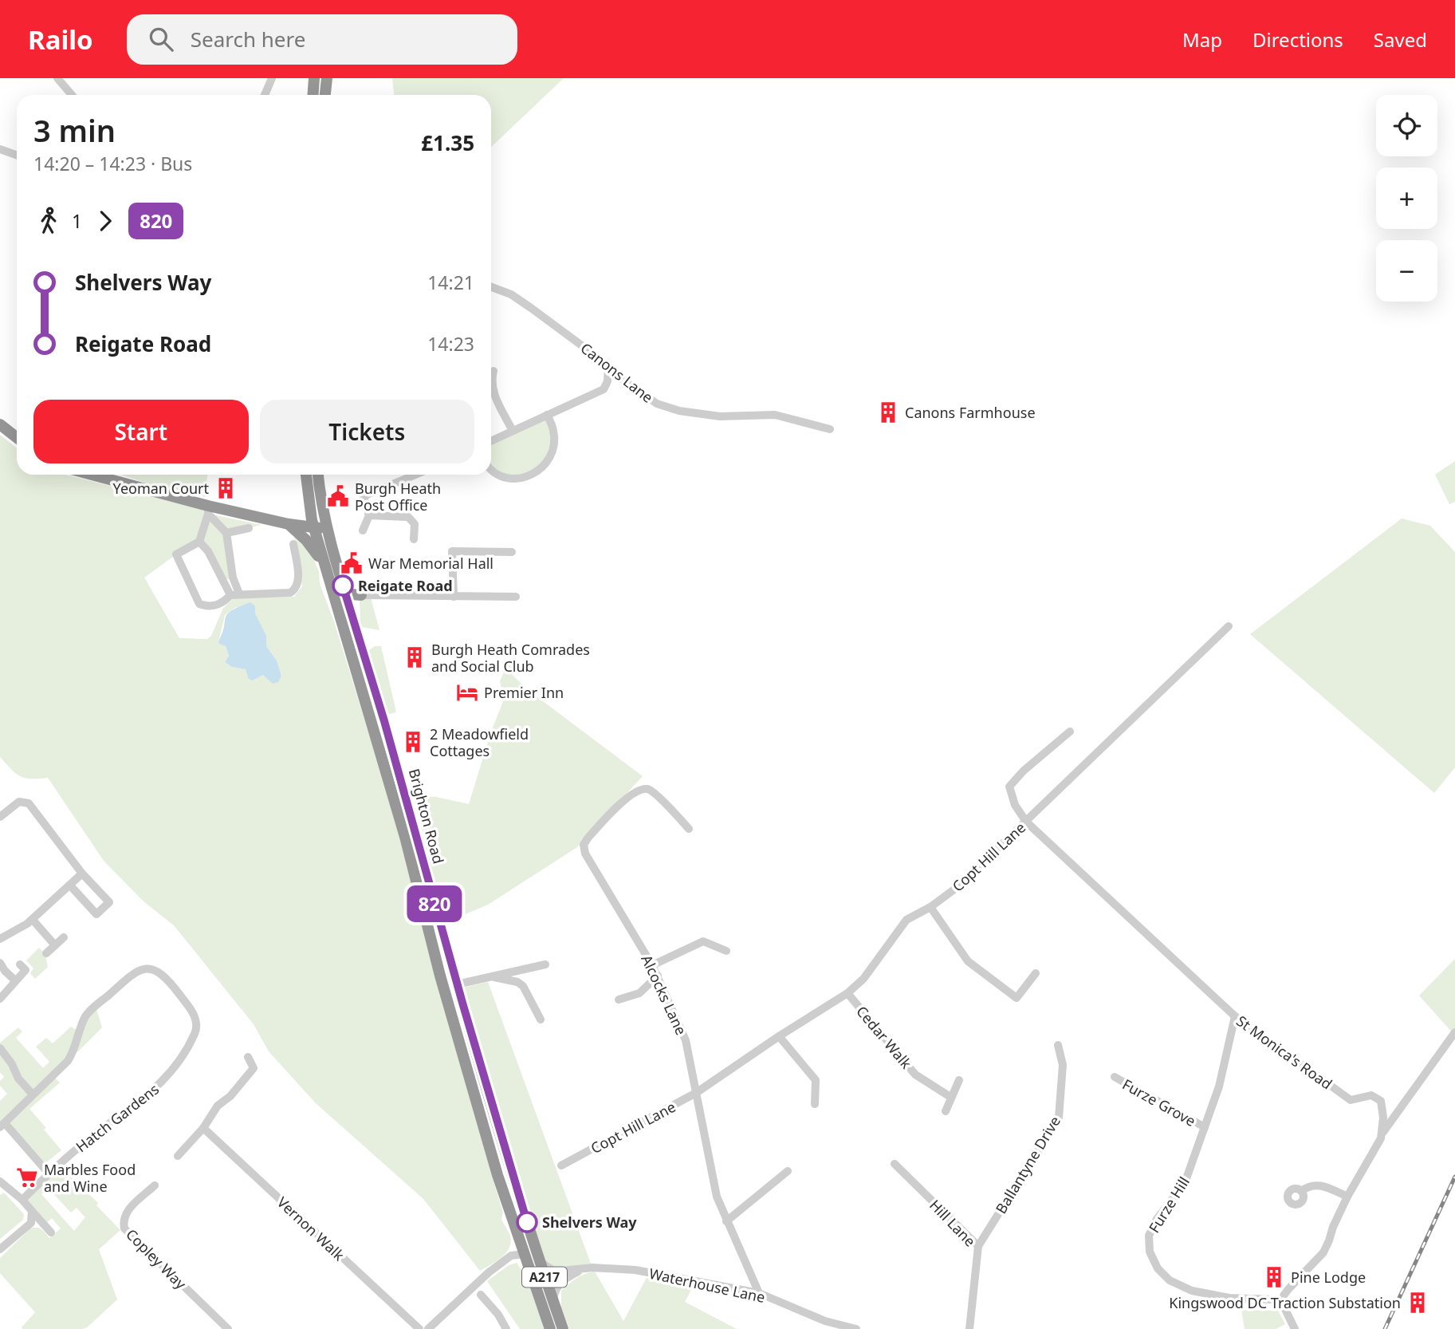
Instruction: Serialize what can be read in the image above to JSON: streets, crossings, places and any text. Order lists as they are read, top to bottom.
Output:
{
  "streets": {
    "highway": ["Brighton Road", "A217"],
    "street": [
      "Canons Lane",
      "Copt Hill Lane",
      "Alcocks Lane",
      "Cedar Walk",
      "St Monica's Road",
      "Furze Grove",
      "Hatch Gardens",
      "Ballantyne Drive",
      "Furze Hill",
      "Hill Lane",
      "Vernon Walk",
      "Copley Way",
      "Waterhouse Lane"
    ]
  },
  "crossings": [
    ["Brighton Road", "Waterhouse Lane"],
    ["Copt Hill Lane", "Alcocks Lane"],
    ["Copt Hill Lane", "Cedar Walk"],
    ["Copt Hill Lane", "St Monica's Road"],
    ["Alcocks Lane", "Waterhouse Lane"],
    ["St Monica's Road", "Furze Hill"],
    ["Furze Grove", "Furze Hill"],
    ["Ballantyne Drive", "Hill Lane"]
  ],
  "places": {
    "building": [
      "Canons Farmhouse",
      "Yeoman Court",
      "Burgh Heath Comrades and Social Club",
      "2 Meadowfield Cottages",
      "Pine Lodge",
      "Kingswood DC Traction Substation"
    ],
    "public building": ["Burgh Heath Post Office", "War Memorial Hall"],
    "other": ["Reigate Road", "Shelvers Way"],
    "hotel": ["Premier Inn"],
    "supermarket": ["Marbles Food and Wine"]
  },
  "lines": ["bus line 820"],
  "page": {
    "header": "Railo",
    "search": "Search here",
    "nav": ["Map", "Directions", "Saved"],
    "on_map": "820",
    "map_buttons": ["+", "−"],
    "heading": ["3 min", "14:20 – 14:23 · Bus", "£1.35"],
    "legs": ["1", "820"],
    "list": [
      {
        "name": "Shelvers Way",
        "value": "14:21"
      },
      {
        "name": "Reigate Road",
        "value": "14:23"
      }
    ],
    "buttons": ["Start", "Tickets"]
  }
}
